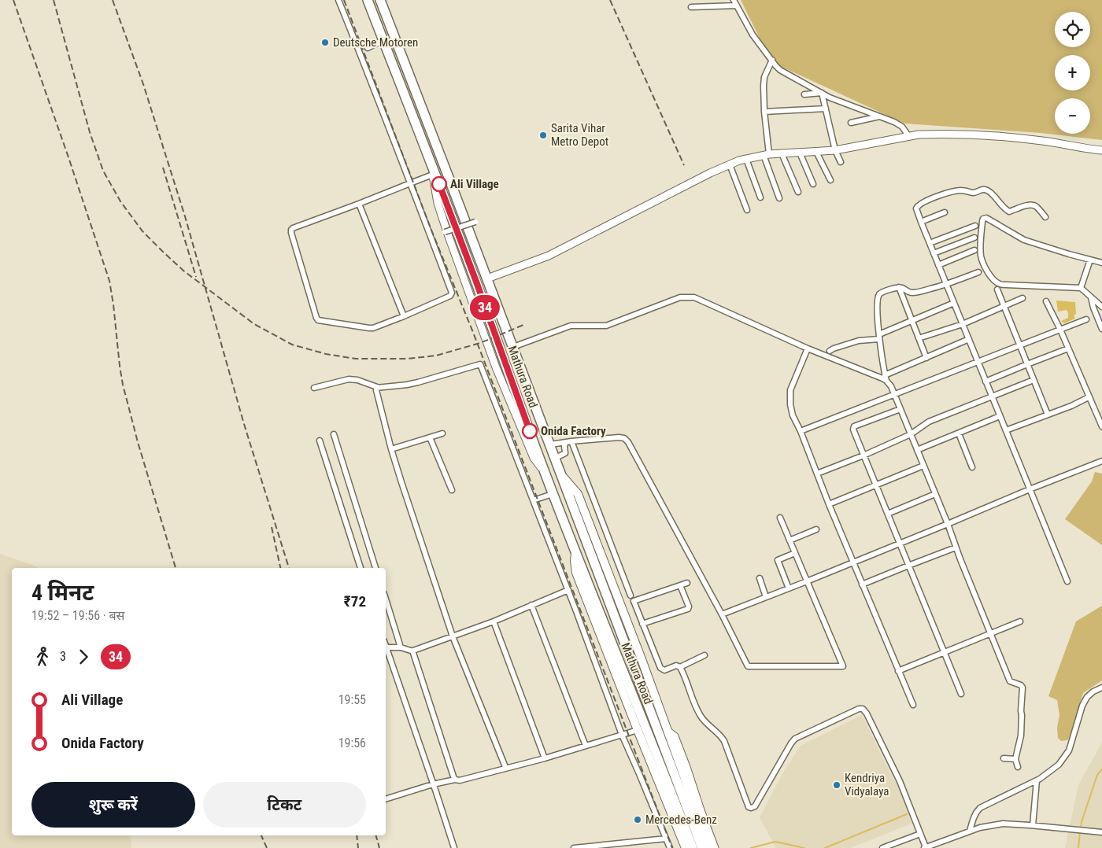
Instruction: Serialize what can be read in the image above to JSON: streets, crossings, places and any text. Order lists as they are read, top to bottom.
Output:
{
  "streets": {
    "highway": ["Mathura Road"]
  },
  "places": [
    "Deutsche Motoren",
    "Sarita Vihar Metro Depot",
    "Ali Village",
    "Onida Factory",
    "Kendriya Vidyalaya",
    "Mercedes-Benz"
  ],
  "lines": ["bus line 34"],
  "page": {
    "on_map": "34",
    "map_buttons": ["+", "−"],
    "heading": ["4 मिनट", "19:52 – 19:56 · बस", "₹72"],
    "legs": ["3", "34"],
    "list": [
      {
        "name": "Ali Village",
        "value": "19:55"
      },
      {
        "name": "Onida Factory",
        "value": "19:56"
      }
    ],
    "buttons": ["शुरू करें", "टिकट"]
  }
}
